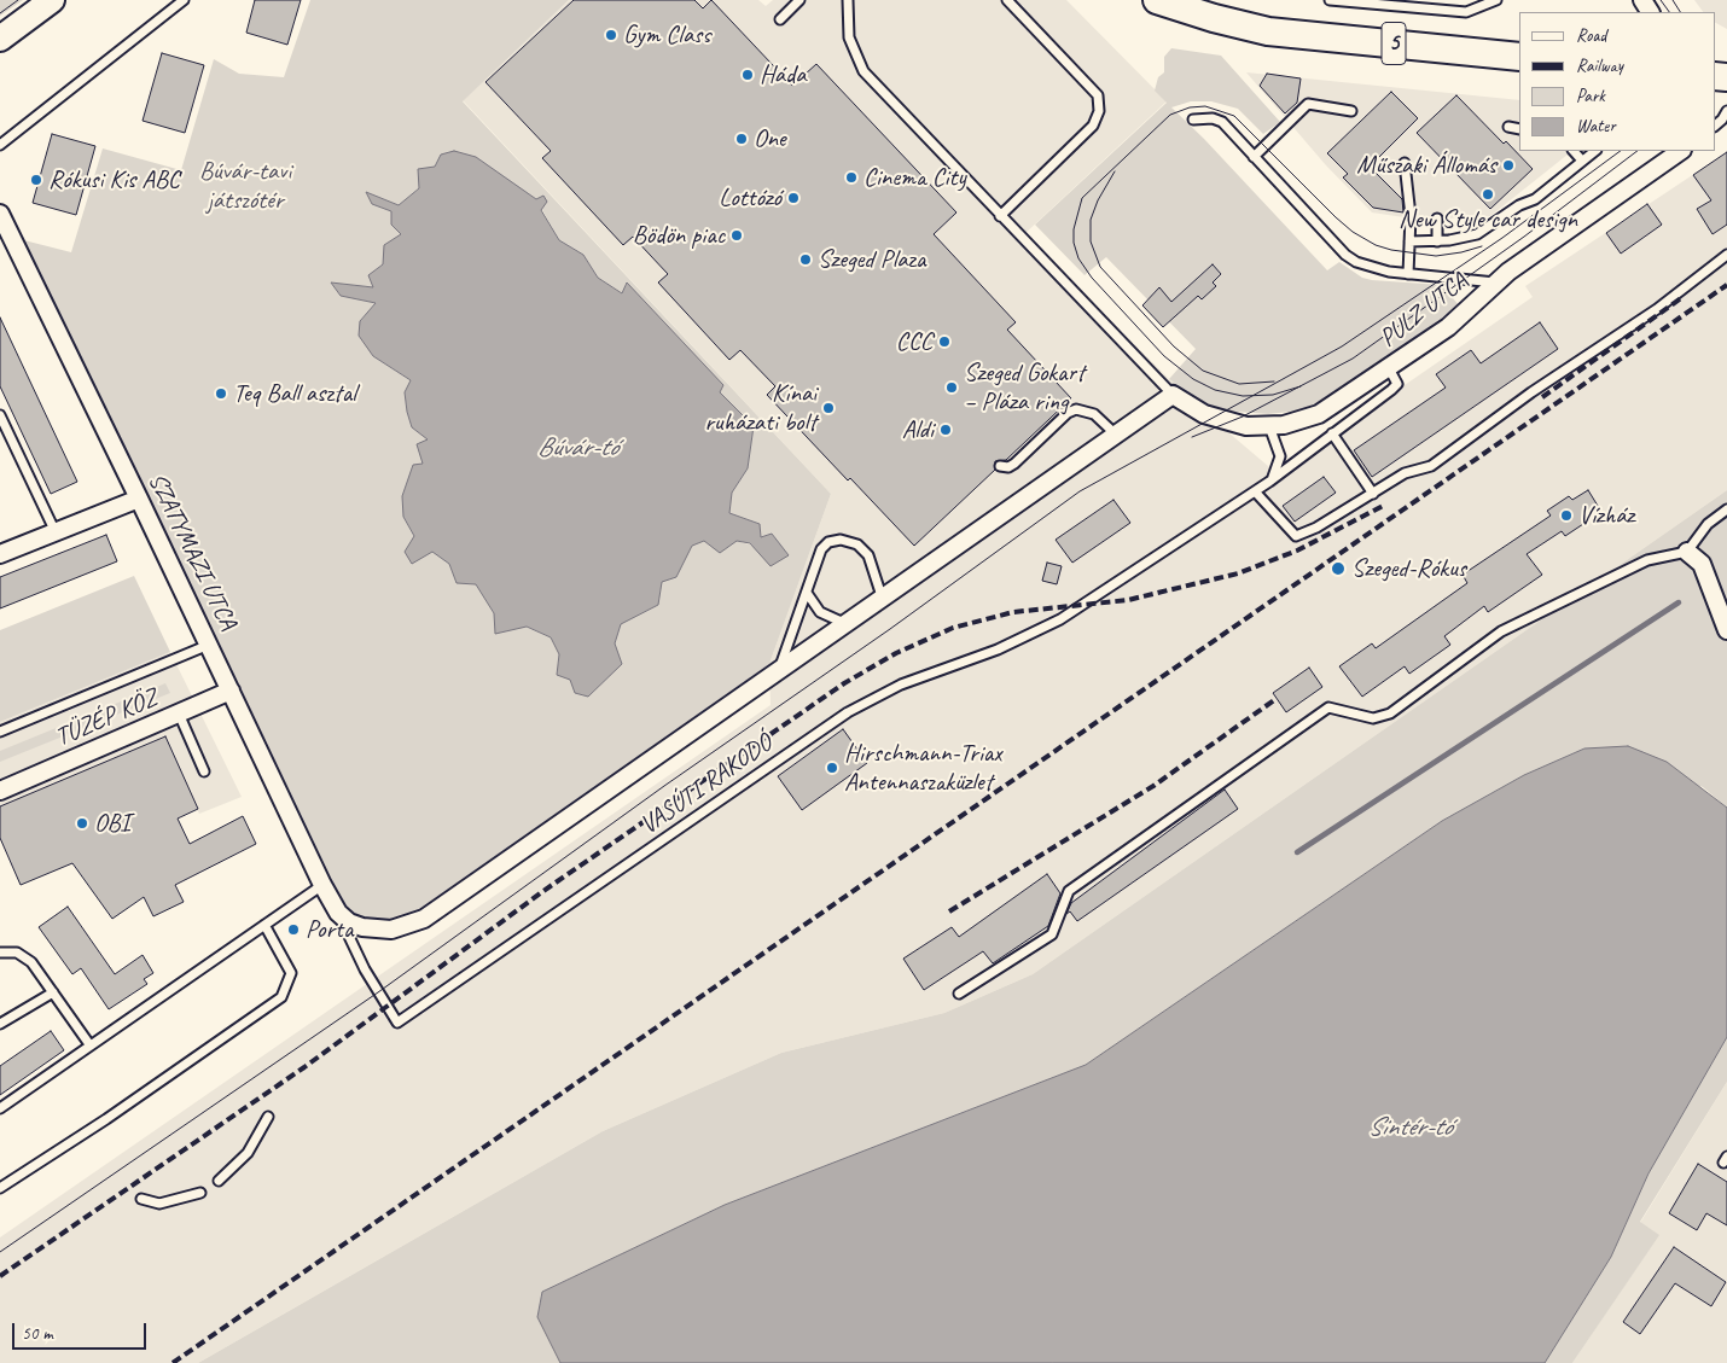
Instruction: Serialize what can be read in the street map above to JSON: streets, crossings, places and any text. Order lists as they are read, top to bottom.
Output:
{
  "streets": {
    "main road": ["5"],
    "street": ["PULZ UTCA", "SZATYMAZI UTCA", "TÜZÉP KÖZ"],
    "lane": ["VASÚTI RAKODÓ"]
  },
  "crossings": [
    ["PULZ UTCA", "VASÚTI RAKODÓ"],
    ["SZATYMAZI UTCA", "TÜZÉP KÖZ"],
    ["SZATYMAZI UTCA", "VASÚTI RAKODÓ"]
  ],
  "water": ["Búvár-tó", "Sintér-tó"],
  "parks": ["Búvár-tavi játszótér"],
  "places": [
    "Gym Class",
    "Háda",
    "One",
    "Műszaki Állomás",
    "Cinema City",
    "Rókusi Kis ABC",
    "New Style car design",
    "Lottózó",
    "Bödön piac",
    "Szeged Plaza",
    "CCC",
    "Szeged Gokart – Pláza ring",
    "Teq Ball asztal",
    "Kínai ruházati bolt",
    "Aldi",
    "Vízház",
    "Szeged-Rókus",
    "Hirschmann-Triax Antennaszaküzlet",
    "OBI",
    "Porta"
  ],
  "legend": [
    "Road",
    "Railway",
    "Park",
    "Water"
  ],
  "scale_bar": "50 m"
}
